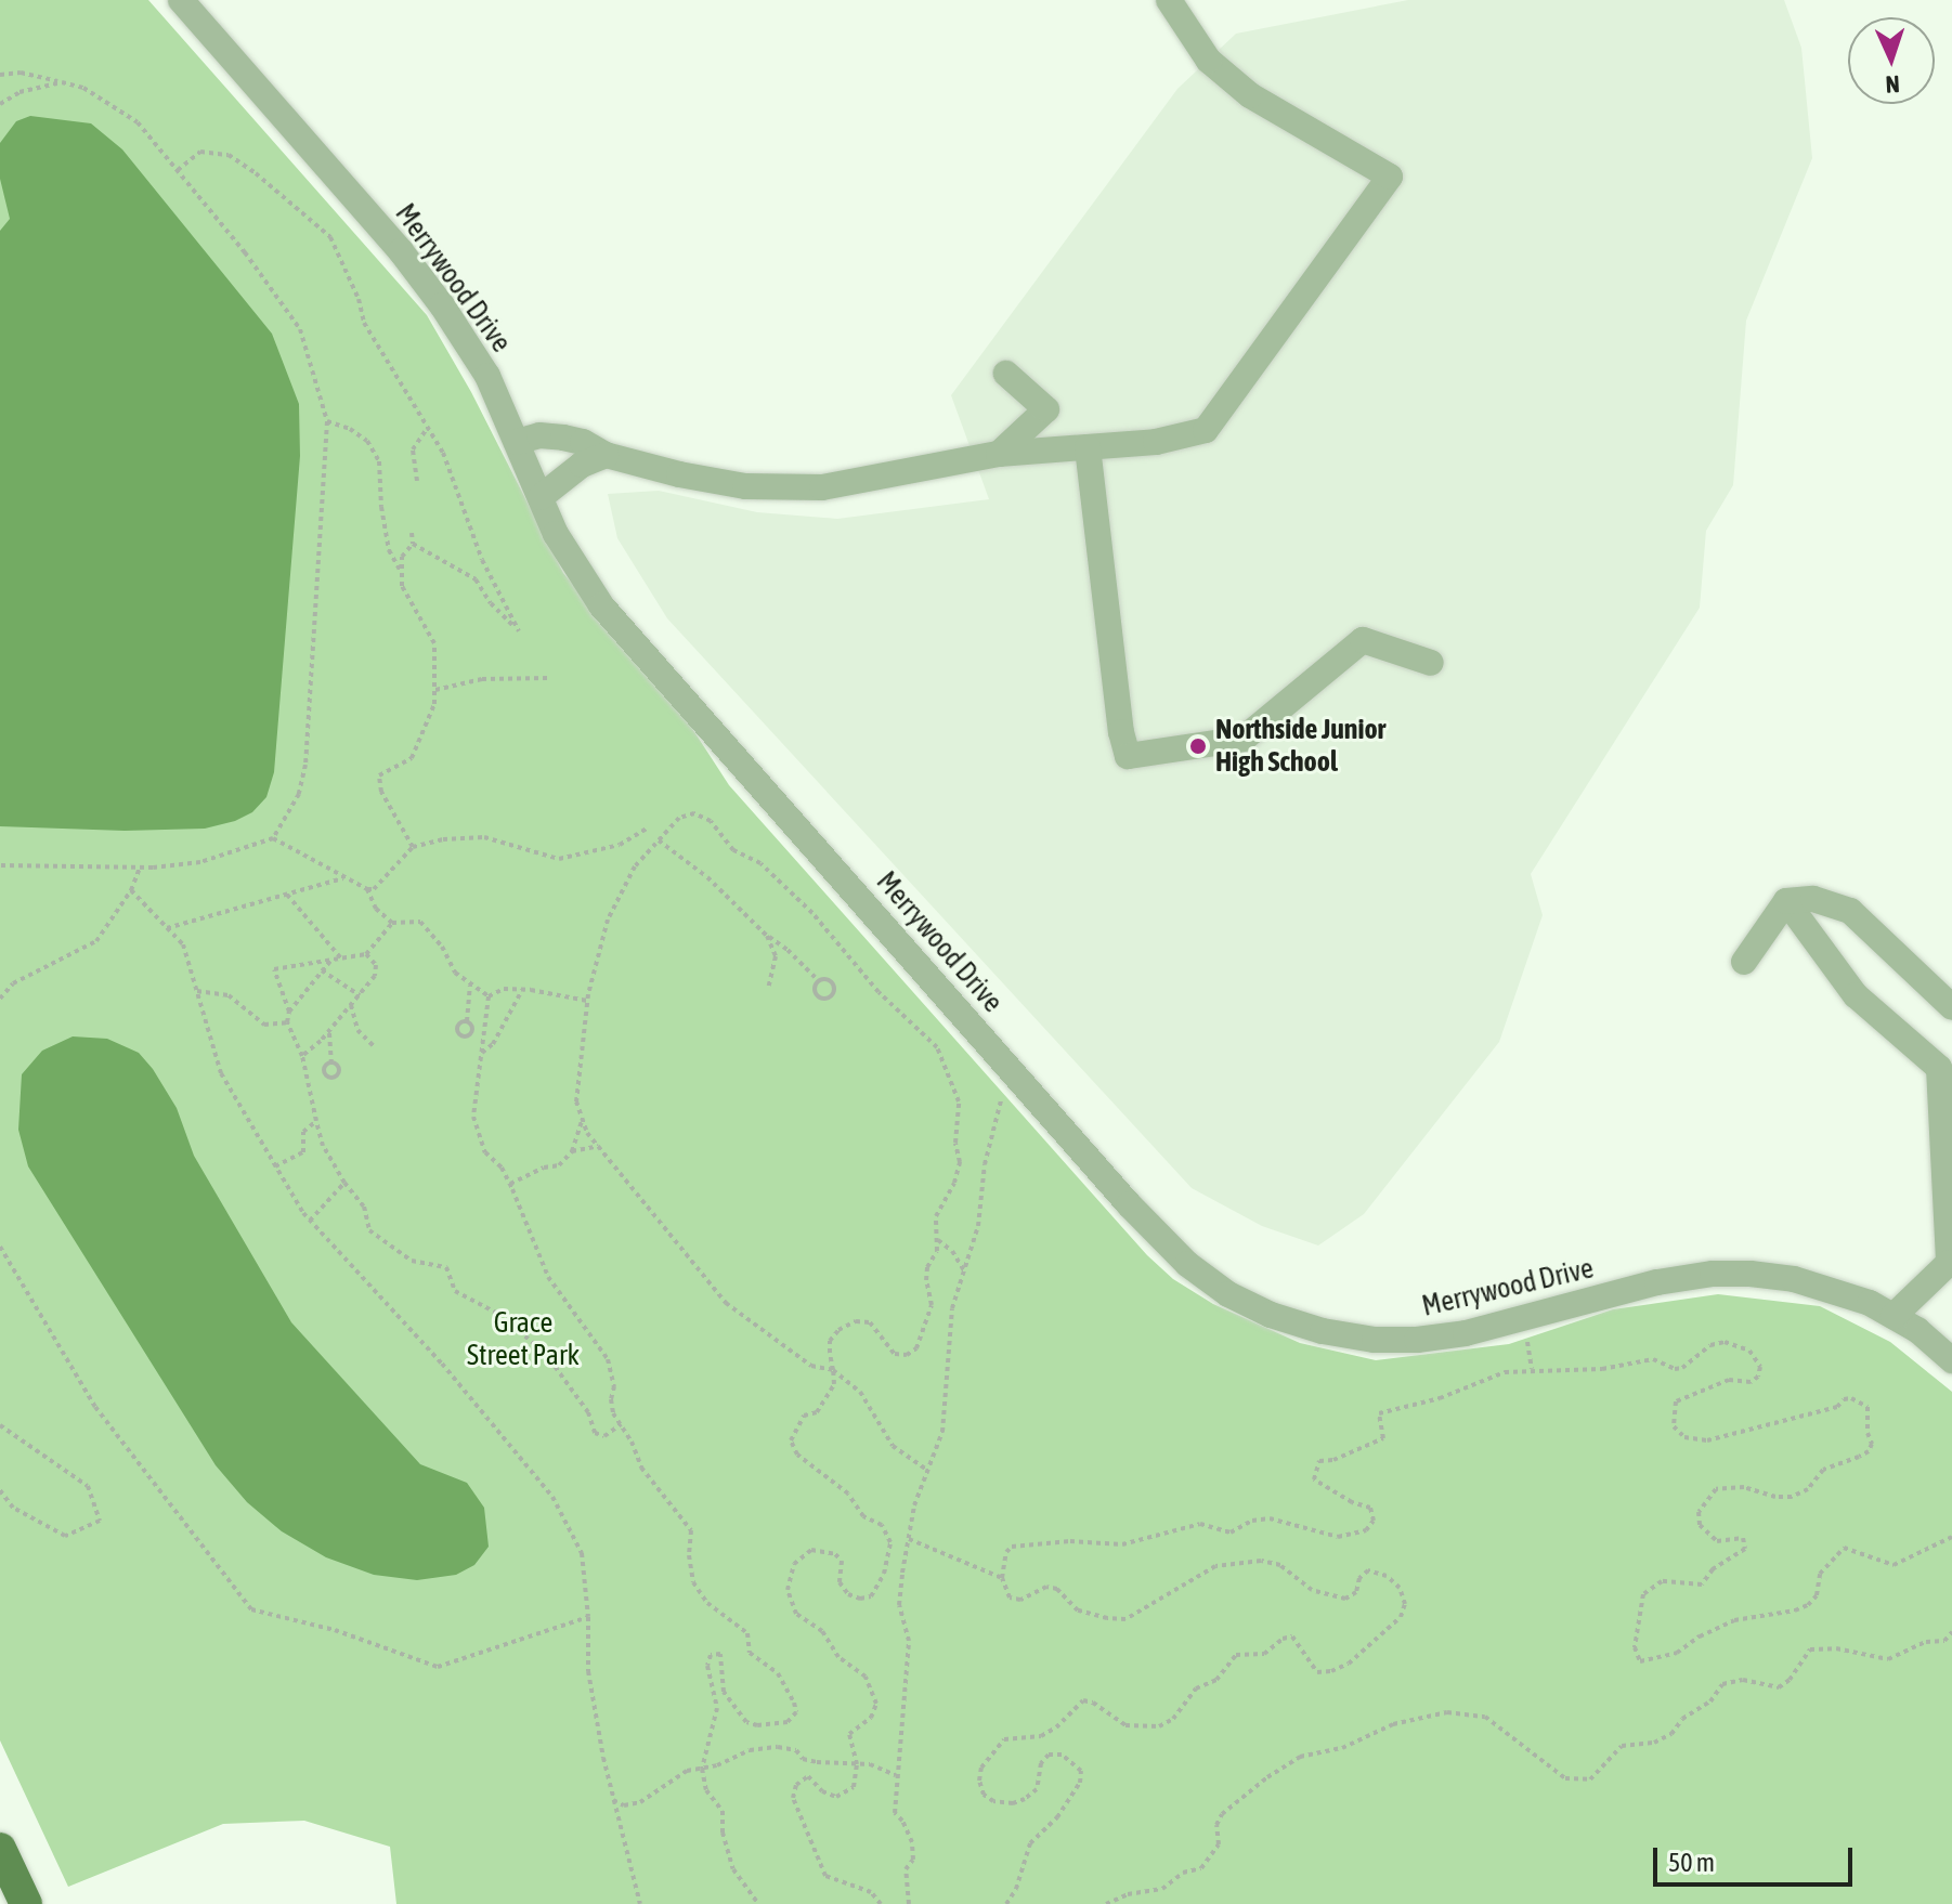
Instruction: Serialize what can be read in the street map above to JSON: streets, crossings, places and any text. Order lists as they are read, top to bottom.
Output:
{
  "streets": {
    "street": ["Merrywood Drive"]
  },
  "parks": ["Grace Street Park"],
  "places": ["Northside Junior High School"],
  "scale_bar": "50 m",
  "north": "bottom"
}
